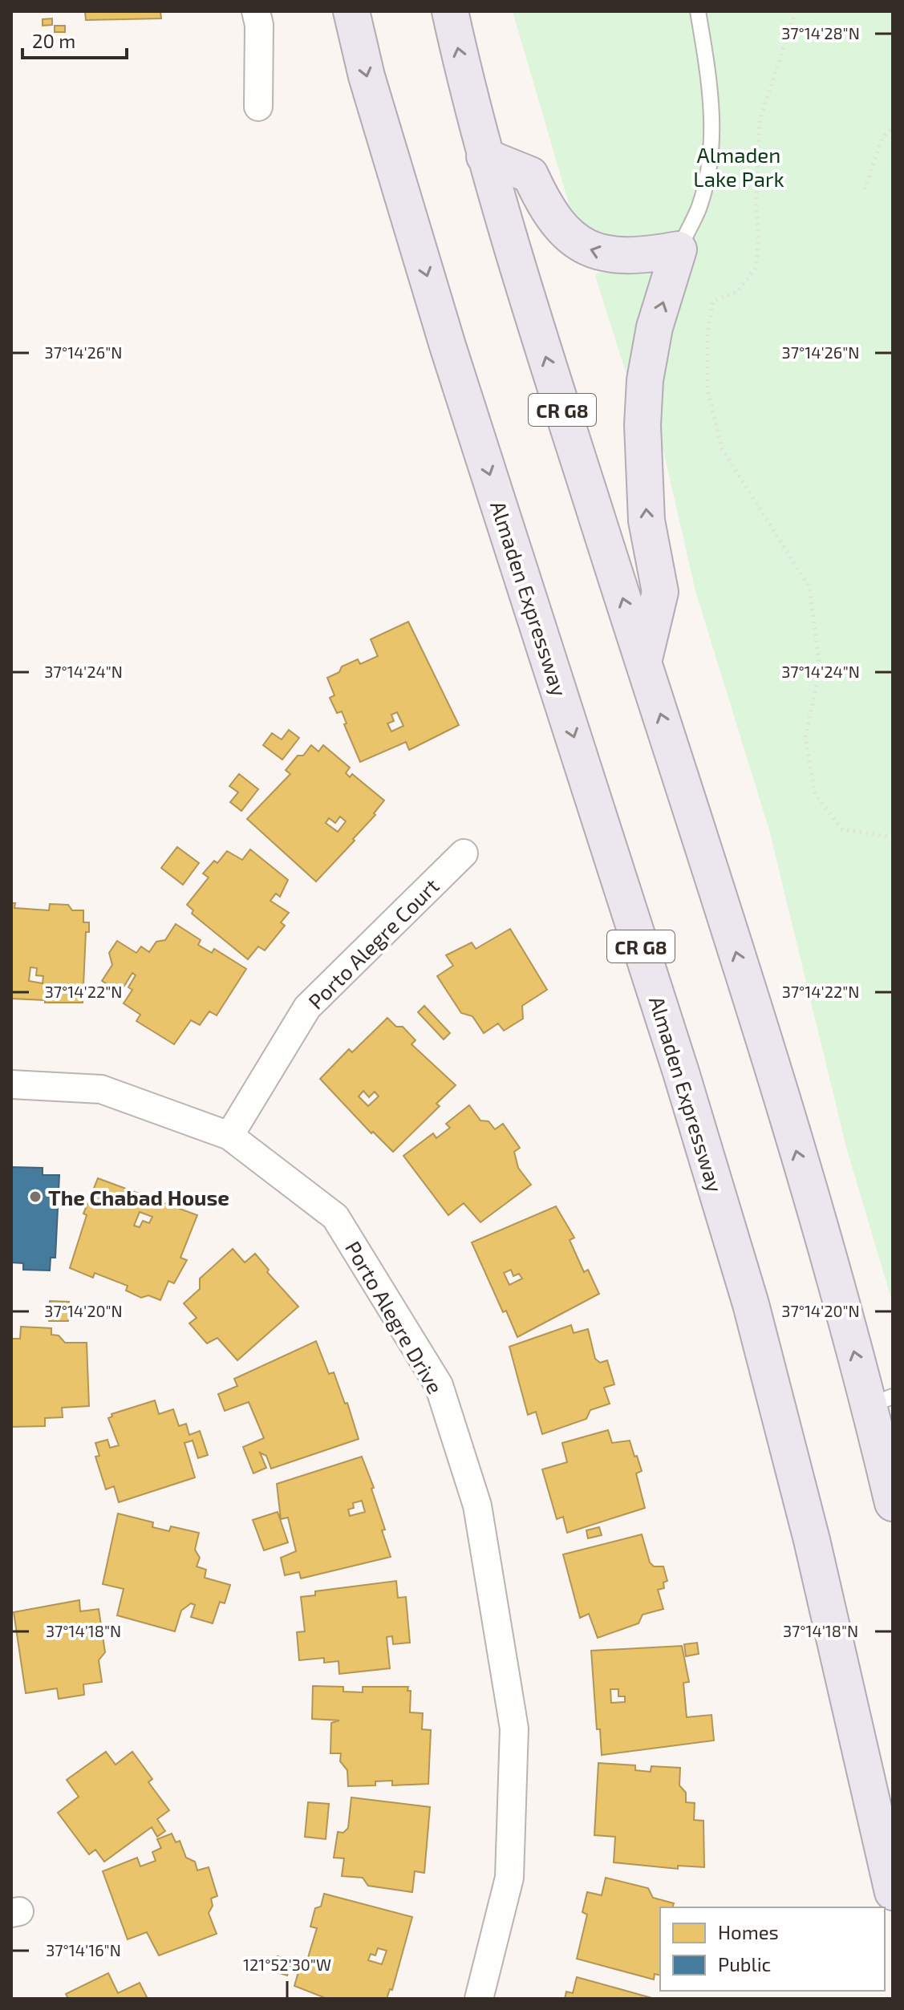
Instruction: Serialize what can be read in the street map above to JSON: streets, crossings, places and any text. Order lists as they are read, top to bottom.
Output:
{
  "streets": {
    "main road": ["CR G8", "Almaden Expressway"],
    "street": ["Porto Alegre Court", "Porto Alegre Drive"]
  },
  "crossings": [
    ["Porto Alegre Court", "Porto Alegre Drive"]
  ],
  "parks": ["Almaden Lake Park"],
  "places": ["The Chabad House"],
  "legend": ["Homes", "Public"],
  "scale_bar": "20 m",
  "coordinates": [
    "37°14'28\"N",
    "37°14'26\"N",
    "37°14'24\"N",
    "37°14'22\"N",
    "37°14'20\"N",
    "37°14'18\"N",
    "37°14'16\"N",
    "121°52'30\"W"
  ]
}
